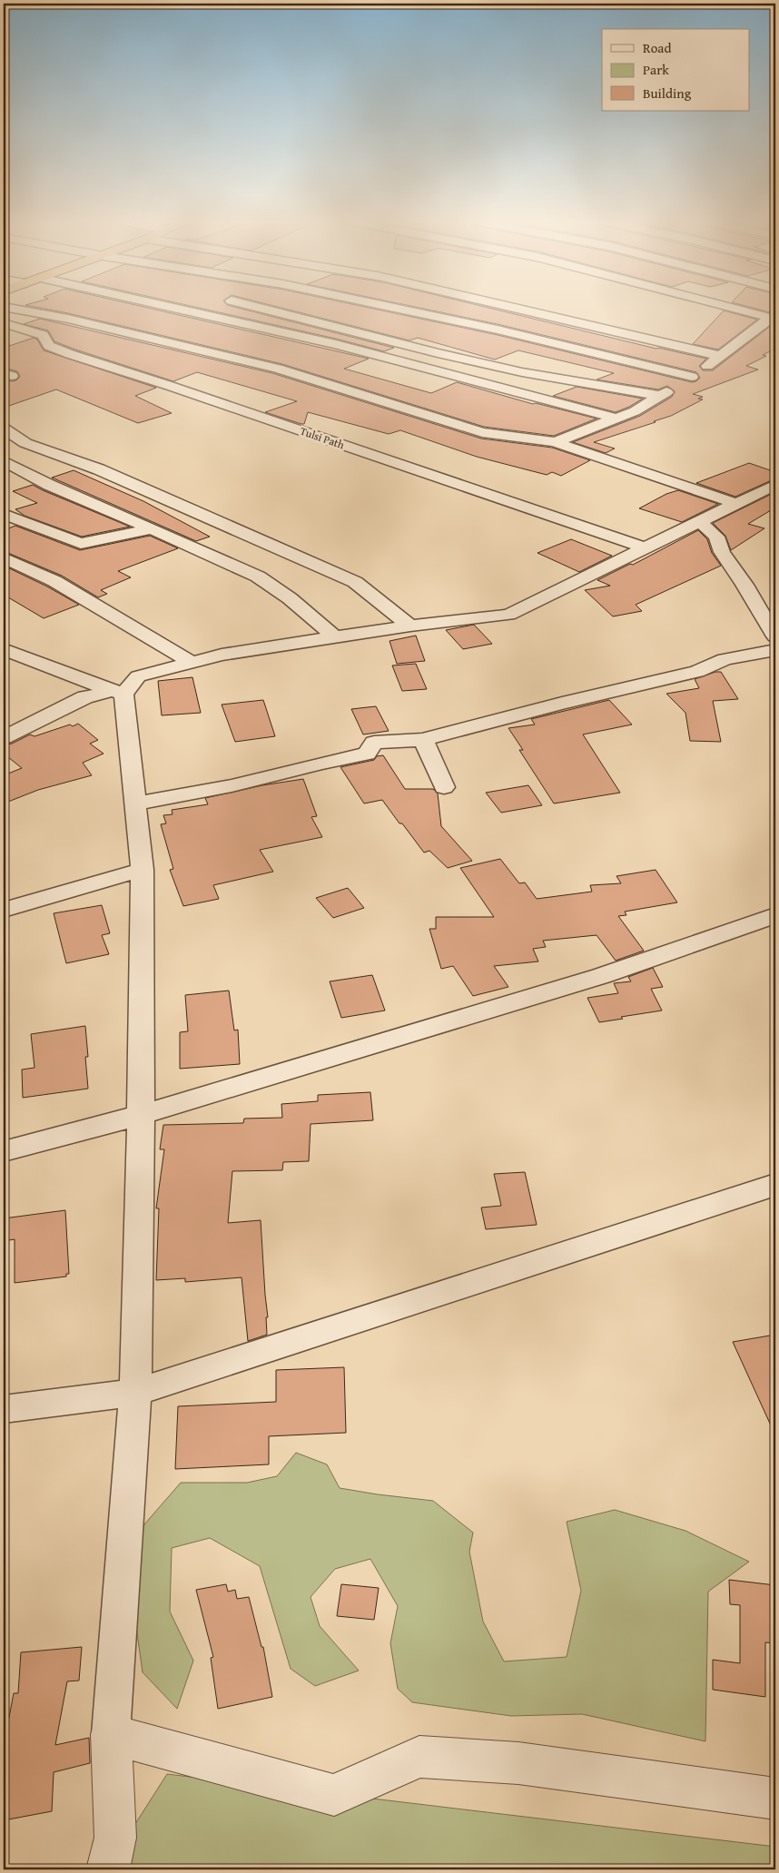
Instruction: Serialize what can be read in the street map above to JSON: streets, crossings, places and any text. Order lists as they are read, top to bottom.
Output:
{
  "streets": {
    "street": ["Tulsi Path"]
  },
  "legend": ["Road", "Park", "Building"]
}
